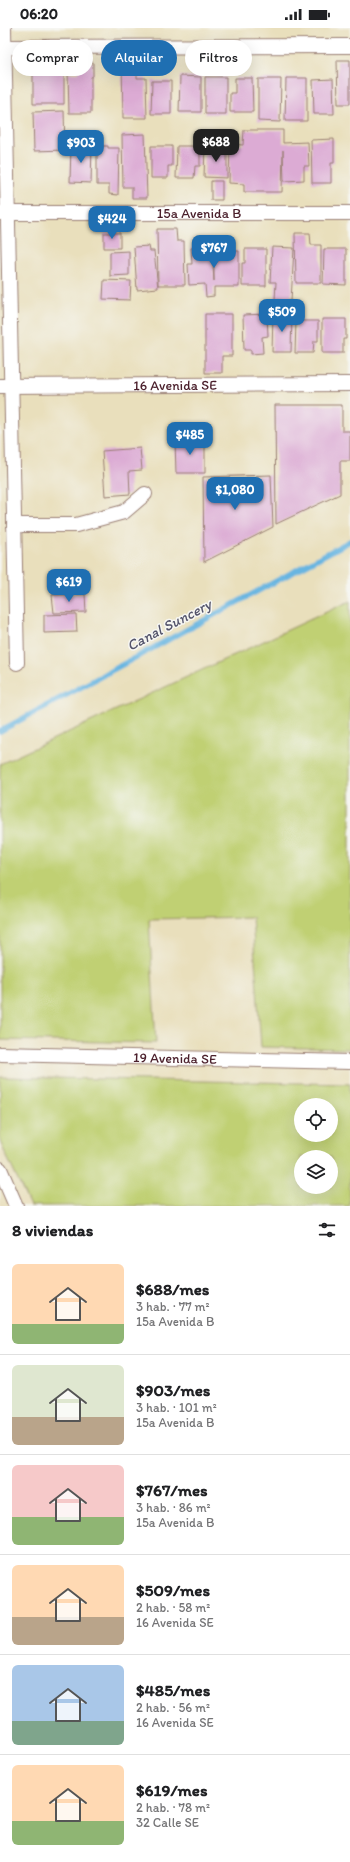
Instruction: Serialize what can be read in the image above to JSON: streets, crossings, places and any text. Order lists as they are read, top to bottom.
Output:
{
  "streets": {
    "street": ["15a Avenida B", "16 Avenida SE", "19 Avenida SE"]
  },
  "water": ["Canal Suncery"],
  "page": {
    "status": "06:20",
    "chip": ["Comprar", "Alquilar", "Filtros"],
    "price": [
      "$688",
      "$903",
      "$424",
      "$767",
      "$509",
      "$485",
      "$1,080",
      "$619"
    ],
    "heading": "8 viviendas",
    "list": [
      {
        "name": "$688/mes",
        "note": "3 hab. · 77 m² · 15a Avenida B"
      },
      {
        "name": "$903/mes",
        "note": "3 hab. · 101 m² · 15a Avenida B"
      },
      {
        "name": "$767/mes",
        "note": "3 hab. · 86 m² · 15a Avenida B"
      },
      {
        "name": "$509/mes",
        "note": "2 hab. · 58 m² · 16 Avenida SE"
      },
      {
        "name": "$485/mes",
        "note": "2 hab. · 56 m² · 16 Avenida SE"
      },
      {
        "name": "$619/mes",
        "note": "2 hab. · 78 m² · 32 Calle SE"
      }
    ]
  }
}
